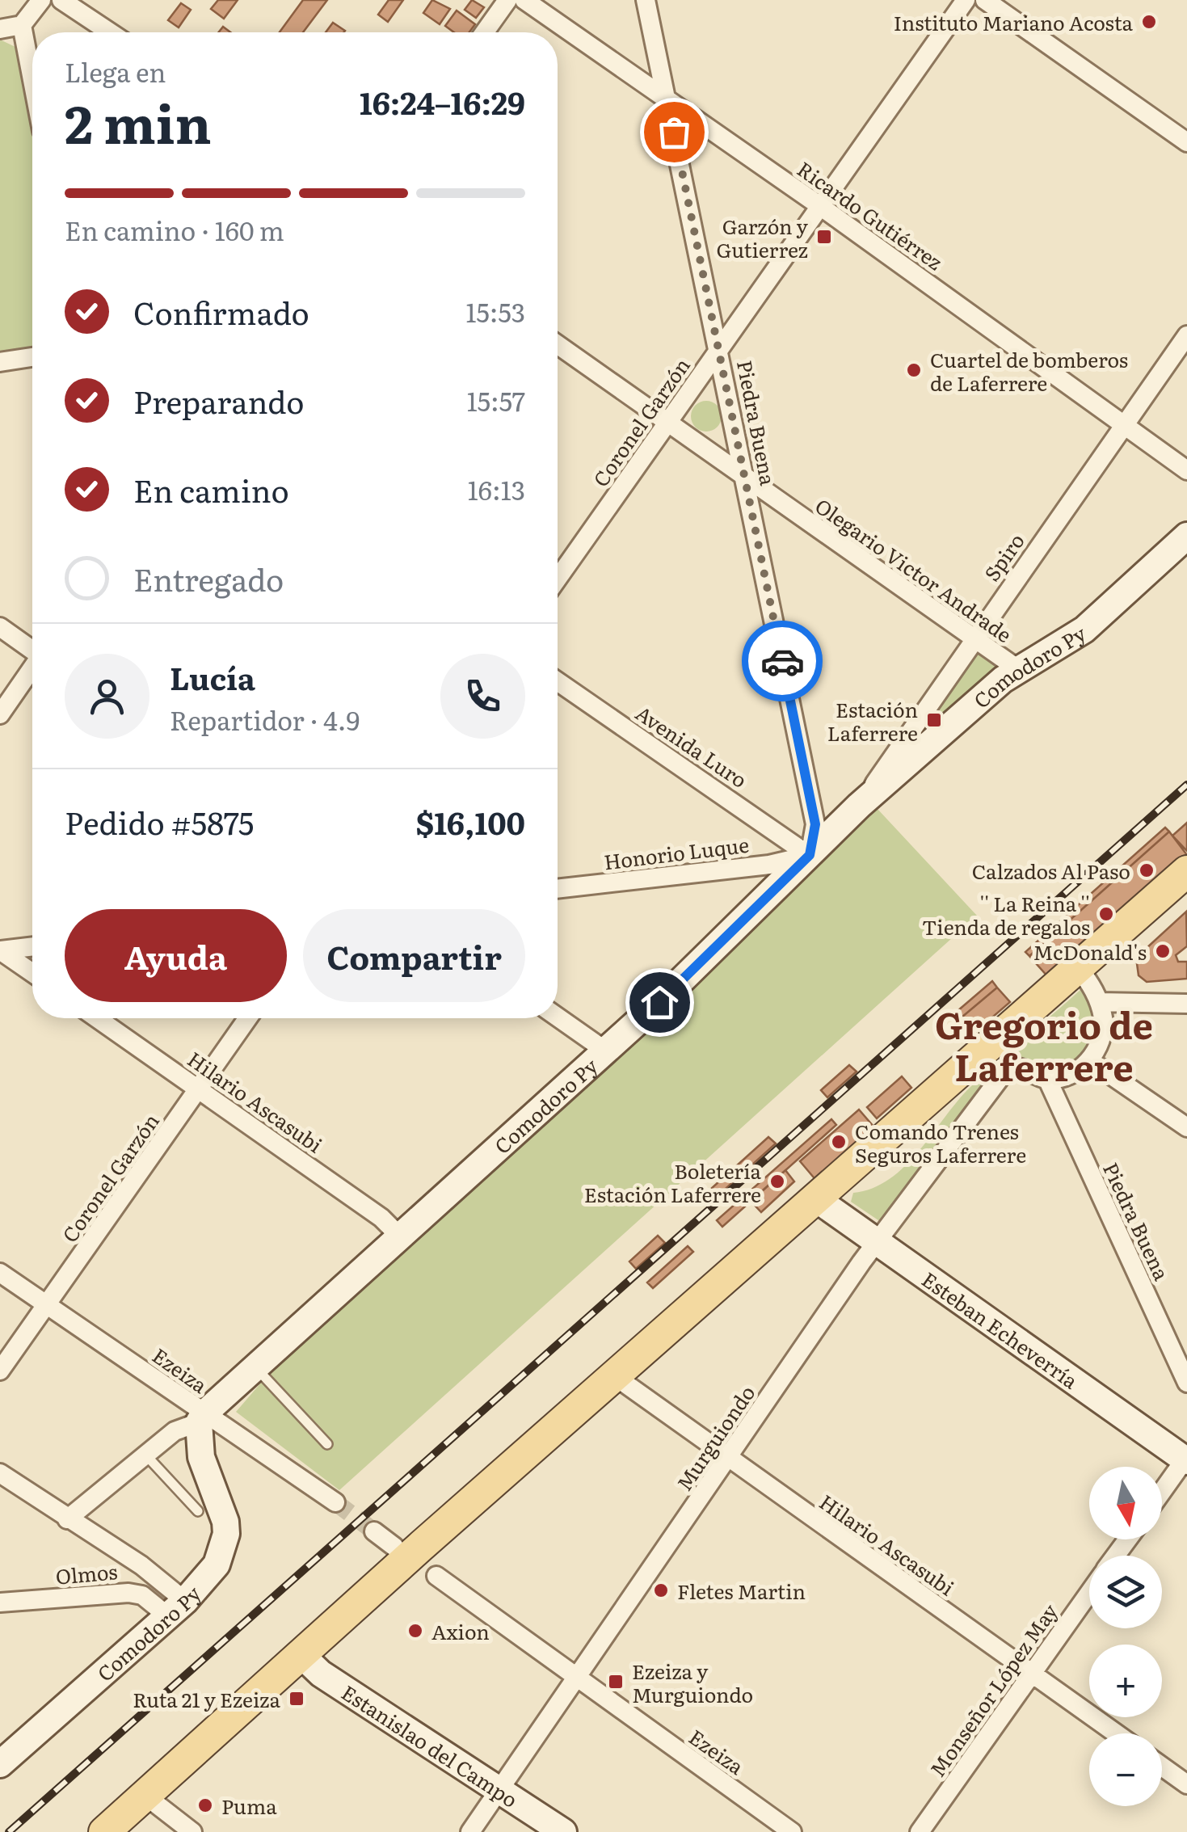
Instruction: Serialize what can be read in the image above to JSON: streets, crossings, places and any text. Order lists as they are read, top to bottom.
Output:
{
  "streets": {
    "main road": ["Comodoro Py", "Esteban Echeverría", "Estanislao del Campo"],
    "street": [
      "Ricardo Gutiérrez",
      "Coronel Garzón",
      "Piedra Buena",
      "Spiro",
      "Olegario Victor Andrade",
      "Avenida Luro",
      "Honorio Luque",
      "Hilario Ascasubi",
      "Ezeiza",
      "Murguiondo",
      "Olmos",
      "Monseñor López May"
    ]
  },
  "crossings": [
    ["Ricardo Gutiérrez", "Coronel Garzón"],
    ["Ricardo Gutiérrez", "Piedra Buena"],
    ["Ricardo Gutiérrez", "Spiro"],
    ["Coronel Garzón", "Piedra Buena"],
    ["Coronel Garzón", "Olegario Victor Andrade"],
    ["Coronel Garzón", "Hilario Ascasubi"],
    ["Coronel Garzón", "Ezeiza"],
    ["Piedra Buena", "Olegario Victor Andrade"],
    ["Piedra Buena", "Comodoro Py"],
    ["Piedra Buena", "Avenida Luro"],
    ["Piedra Buena", "Honorio Luque"],
    ["Piedra Buena", "Murguiondo"],
    ["Spiro", "Olegario Victor Andrade"],
    ["Spiro", "Comodoro Py"],
    ["Olegario Victor Andrade", "Comodoro Py"],
    ["Comodoro Py", "Avenida Luro"],
    ["Comodoro Py", "Honorio Luque"],
    ["Comodoro Py", "Hilario Ascasubi"],
    ["Comodoro Py", "Ezeiza"],
    ["Comodoro Py", "Olmos"],
    ["Avenida Luro", "Honorio Luque"],
    ["Hilario Ascasubi", "Murguiondo"],
    ["Hilario Ascasubi", "Monseñor López May"],
    ["Esteban Echeverría", "Murguiondo"],
    ["Ezeiza", "Murguiondo"],
    ["Murguiondo", "Estanislao del Campo"]
  ],
  "districts": ["Gregorio de Laferrere"],
  "places": {
    "other": [
      "Instituto Mariano Acosta",
      "Cuartel de bomberos de Laferrere",
      "Calzados Al Paso",
      "'' La Reina '' Tienda de regalos",
      "McDonald's",
      "Comando Trenes Seguros Laferrere",
      "Boletería Estación Laferrere",
      "Fletes Martin",
      "Axion",
      "Puma"
    ],
    "transit": [
      "Garzón y Gutierrez",
      "Estación Laferrere",
      "Ezeiza y Murguiondo",
      "Ruta 21 y Ezeiza"
    ]
  },
  "north": "bottom",
  "page": {
    "heading": ["2 min", "Llega en", "16:24–16:29"],
    "panel": [
      "Lucía",
      "Repartidor · 4.9",
      "Pedido #5875",
      "$16,100"
    ],
    "bar": "En camino · 160 m",
    "list": [
      ["Confirmado", "15:53"],
      ["Preparando", "15:57"],
      ["En camino", "16:13"],
      "Entregado"
    ],
    "buttons": ["Ayuda", "Compartir"],
    "map_buttons": ["+", "−"]
  }
}
